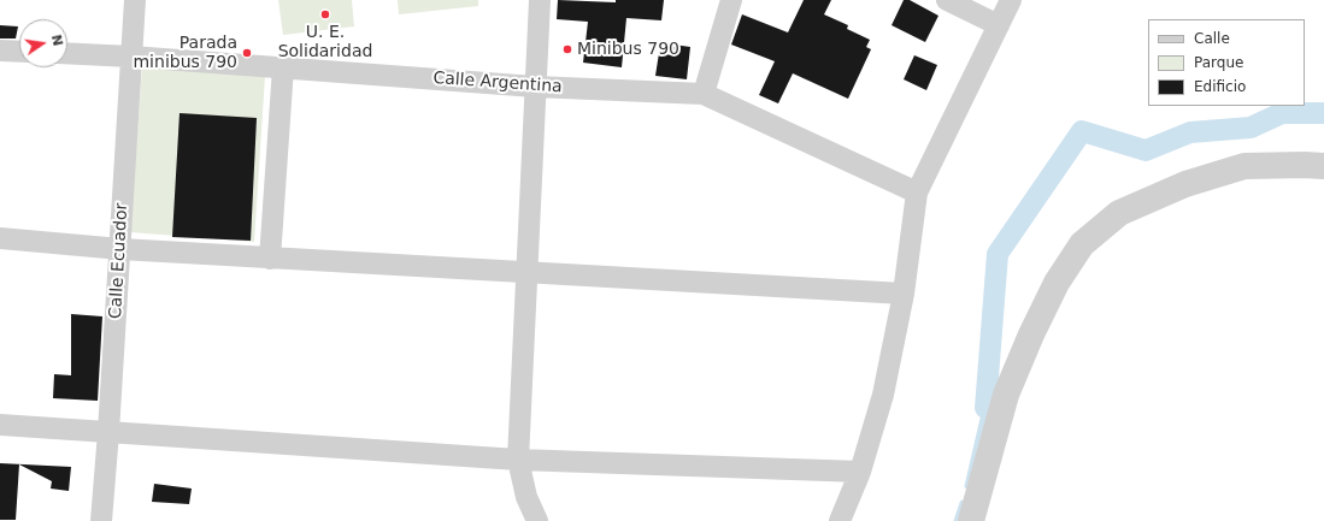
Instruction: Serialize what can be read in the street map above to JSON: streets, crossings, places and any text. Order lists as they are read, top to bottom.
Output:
{
  "streets": {
    "street": ["Calle Argentina", "Calle Ecuador"]
  },
  "crossings": [
    ["Calle Argentina", "Calle Ecuador"]
  ],
  "places": ["U. E. Solidaridad", "Minibus 790", "Parada minibus 790"],
  "legend": ["Calle", "Parque", "Edificio"],
  "north": "right"
}
